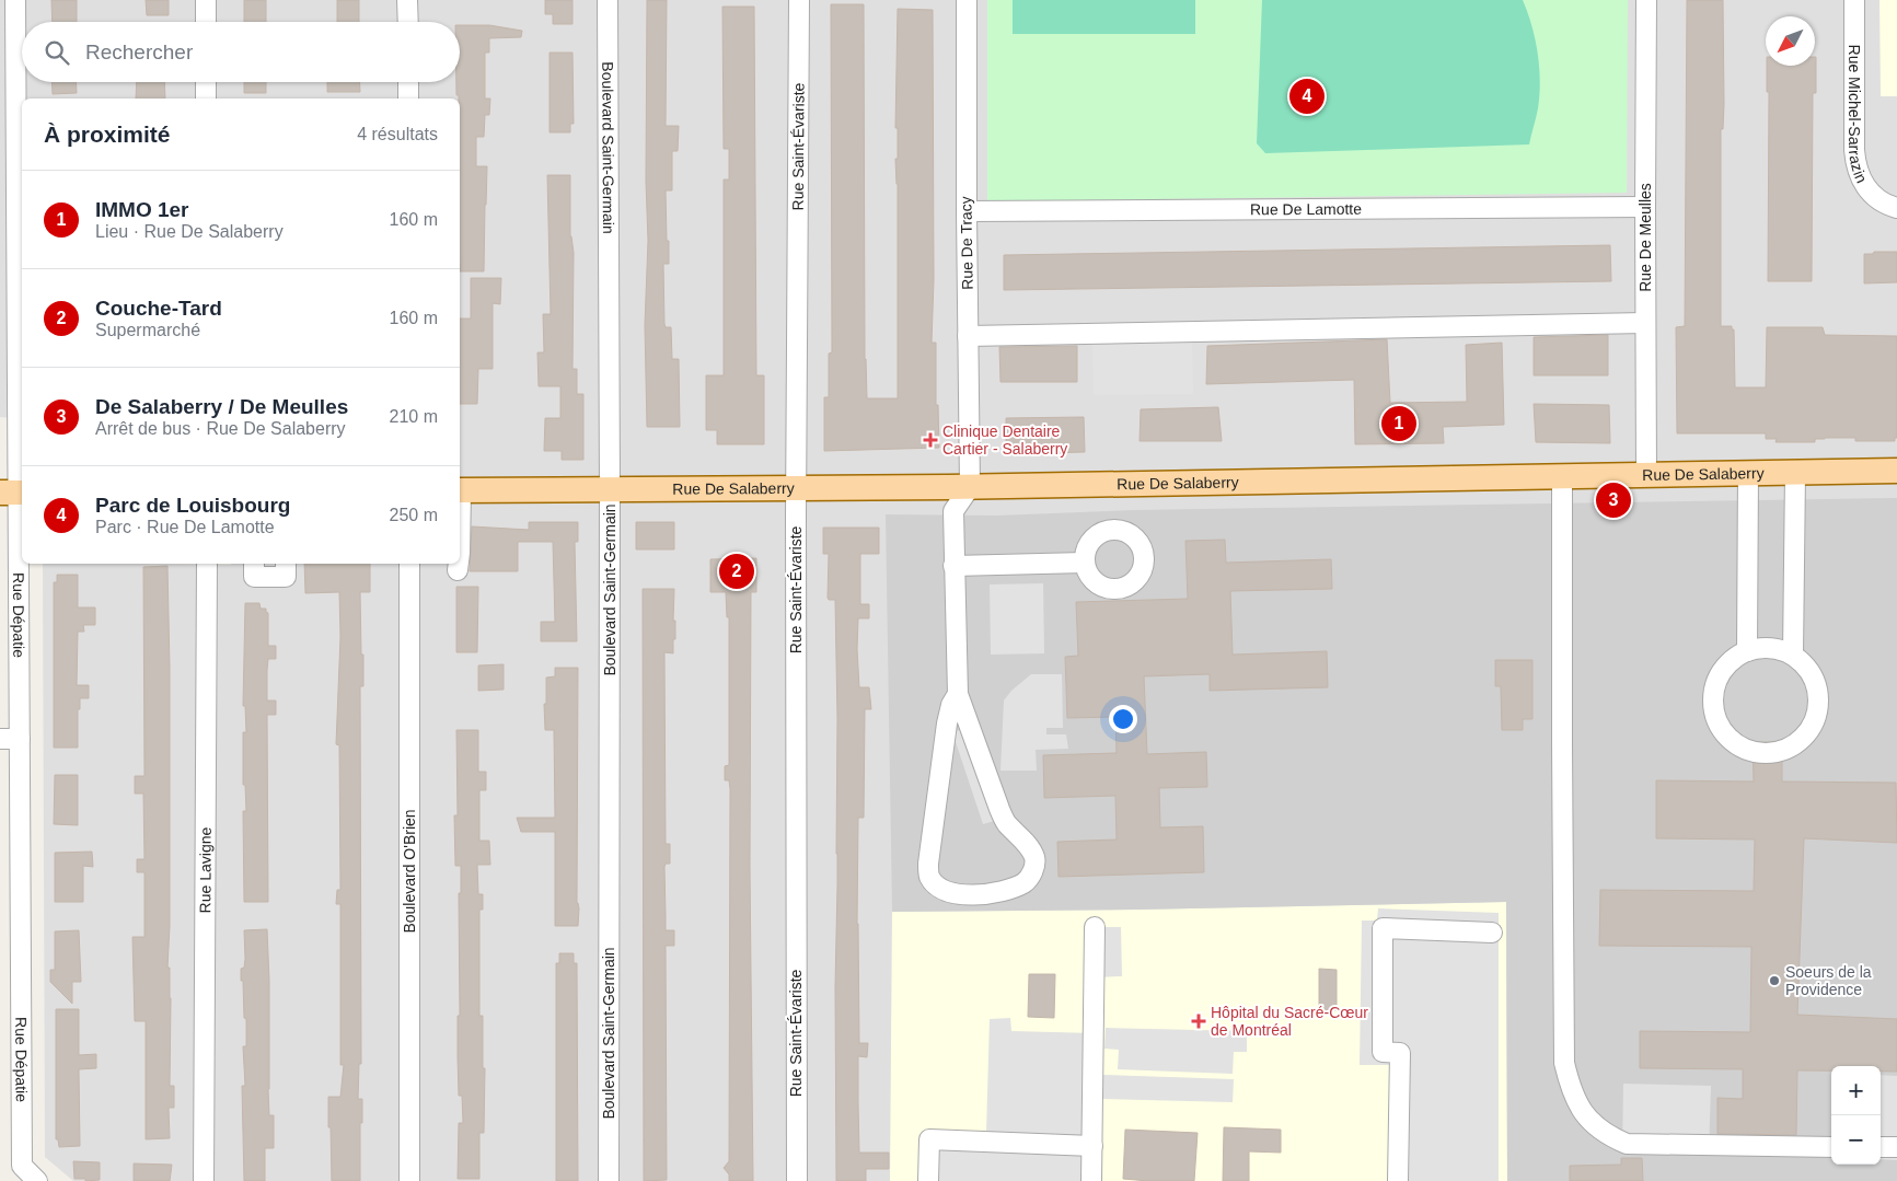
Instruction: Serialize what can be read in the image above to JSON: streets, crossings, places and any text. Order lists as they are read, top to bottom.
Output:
{
  "streets": {
    "main road": ["Rue De Salaberry"],
    "street": [
      "Rue Michel-Sarrazin",
      "Boulevard Saint-Germain",
      "Rue Saint-Évariste",
      "Rue De Lamotte",
      "Rue De Meulles",
      "Rue De Tracy",
      "Rue Dépatie",
      "Rue Lavigne",
      "Boulevard O'Brien"
    ]
  },
  "crossings": [
    ["Boulevard Saint-Germain", "Rue De Salaberry"],
    ["Rue Saint-Évariste", "Rue De Salaberry"],
    ["Rue De Lamotte", "Rue De Meulles"],
    ["Rue De Lamotte", "Rue De Tracy"],
    ["Rue De Meulles", "Rue De Salaberry"],
    ["Rue De Tracy", "Rue De Salaberry"]
  ],
  "places": {
    "health": ["Clinique Dentaire Cartier - Salaberry", "Hôpital du Sacré-Cœur de Montréal"],
    "other": ["Soeurs de la Providence"]
  },
  "north": "bottom left",
  "page": {
    "search": "Rechercher",
    "pins": [
      "4",
      "1",
      "3",
      "2"
    ],
    "heading": ["À proximité", "4 résultats"],
    "list": [
      {
        "mark": "1",
        "name": "IMMO 1er",
        "note": "Lieu · Rue De Salaberry",
        "value": "160 m"
      },
      {
        "mark": "2",
        "name": "Couche-Tard",
        "note": "Supermarché",
        "value": "160 m"
      },
      {
        "mark": "3",
        "name": "De Salaberry / De Meulles",
        "note": "Arrêt de bus · Rue De Salaberry",
        "value": "210 m"
      },
      {
        "mark": "4",
        "name": "Parc de Louisbourg",
        "note": "Parc · Rue De Lamotte",
        "value": "250 m"
      }
    ],
    "map_buttons": ["+", "−"]
  }
}
